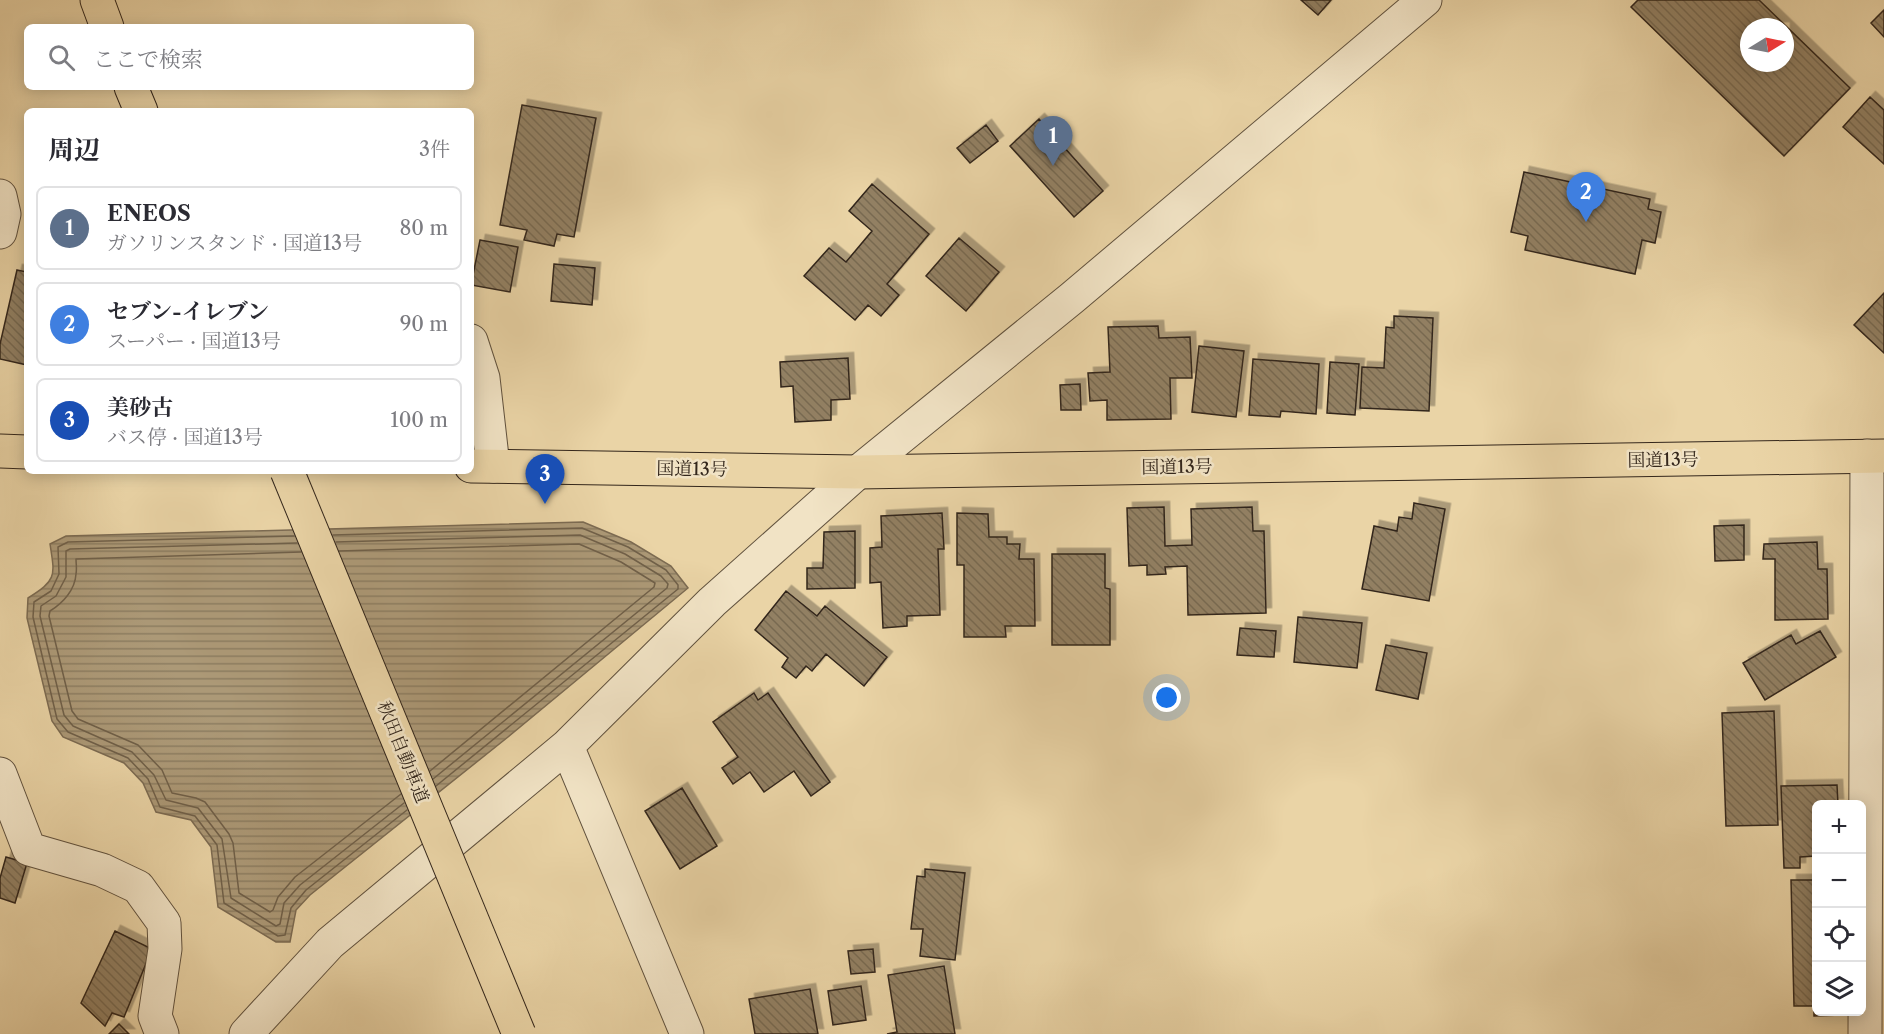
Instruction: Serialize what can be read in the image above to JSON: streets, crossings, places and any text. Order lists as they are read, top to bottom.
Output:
{
  "streets": {
    "highway": ["国道13号", "秋田自動車道"]
  },
  "north": "right",
  "page": {
    "search": "ここで検索",
    "heading": ["周辺", "3件"],
    "pins": ["1", "2", "3"],
    "list": [
      {
        "mark": "1",
        "name": "ENEOS",
        "note": "ガソリンスタンド · 国道13号",
        "value": "80 m"
      },
      {
        "mark": "2",
        "name": "セブン-イレブン",
        "note": "スーパー · 国道13号",
        "value": "90 m"
      },
      {
        "mark": "3",
        "name": "美砂古",
        "note": "バス停 · 国道13号",
        "value": "100 m"
      }
    ],
    "map_buttons": ["+", "−"]
  }
}
